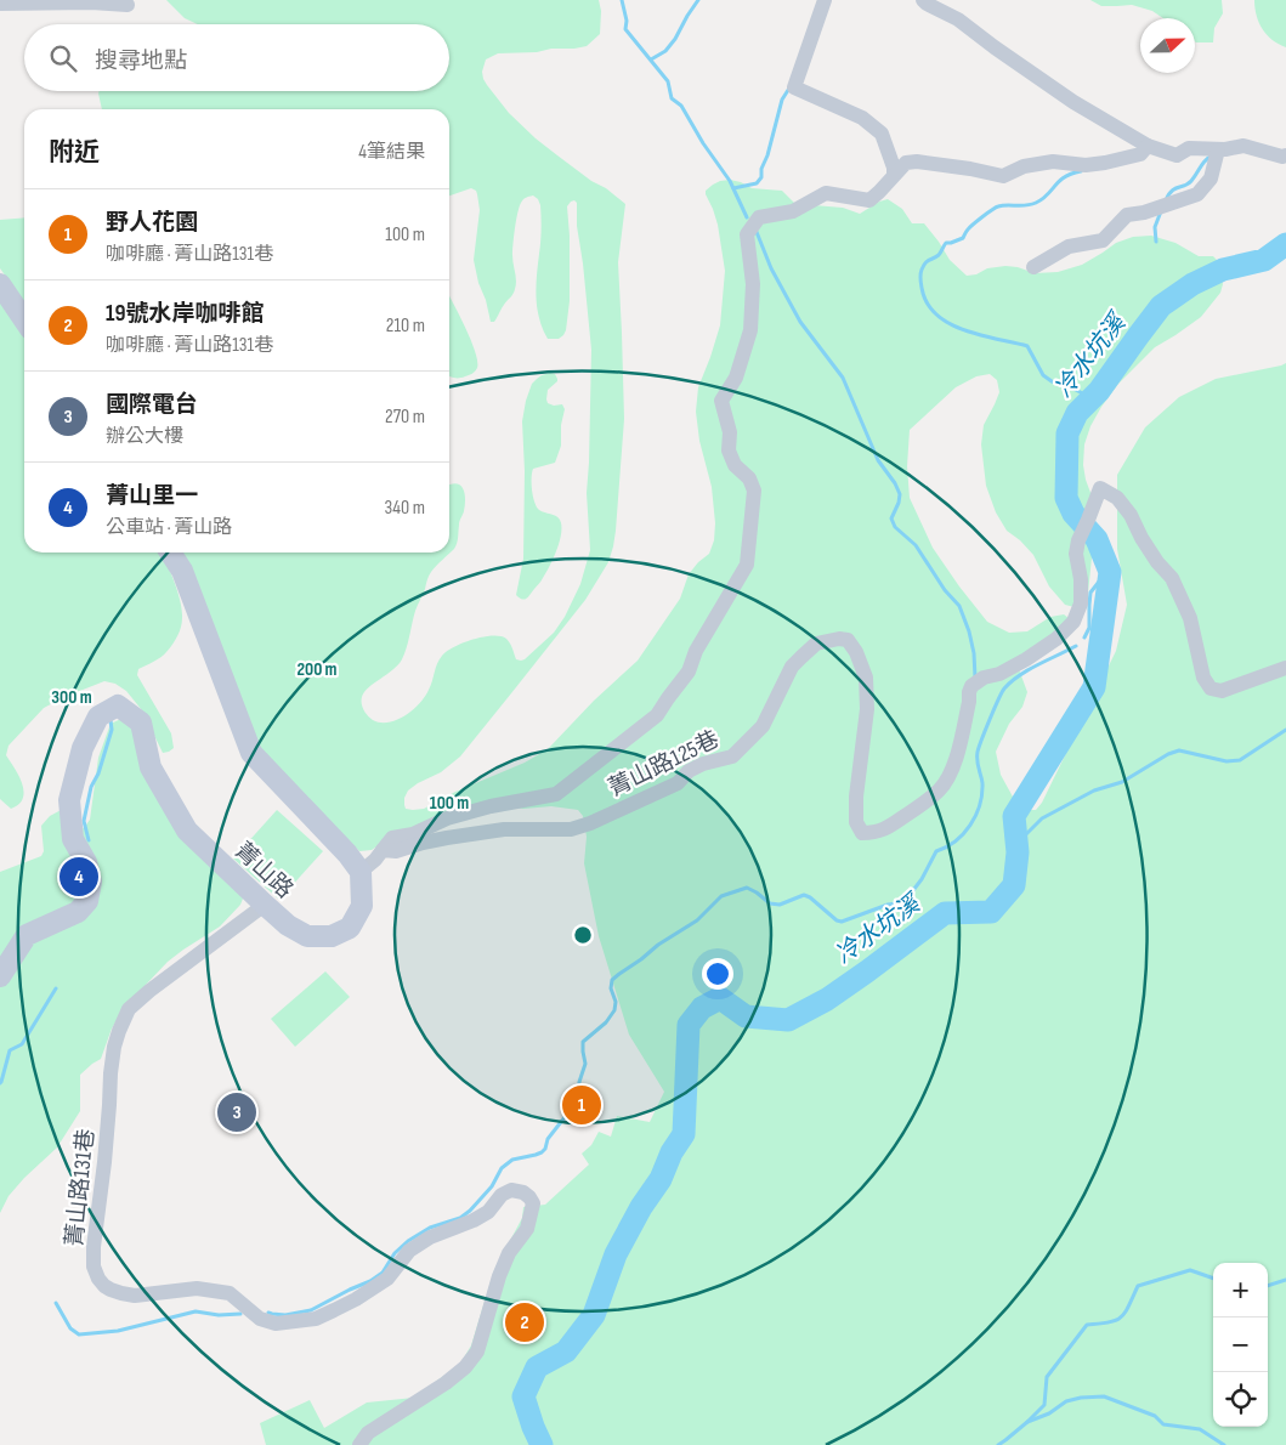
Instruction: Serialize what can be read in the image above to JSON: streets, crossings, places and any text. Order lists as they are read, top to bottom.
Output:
{
  "streets": {
    "street": ["菁山路125巷", "菁山路", "菁山路131巷"]
  },
  "crossings": [
    ["菁山路", "菁山路131巷"]
  ],
  "water": ["冷水坑溪"],
  "north": "right",
  "page": {
    "search": "搜尋地點",
    "heading": ["附近", "4筆結果"],
    "list": [
      {
        "mark": "1",
        "name": "野人花園",
        "note": "咖啡廳 · 菁山路131巷",
        "value": "100 m"
      },
      {
        "mark": "2",
        "name": "19號水岸咖啡館",
        "note": "咖啡廳 · 菁山路131巷",
        "value": "210 m"
      },
      {
        "mark": "3",
        "name": "國際電台",
        "note": "辦公大樓",
        "value": "270 m"
      },
      {
        "mark": "4",
        "name": "菁山里一",
        "note": "公車站 · 菁山路",
        "value": "340 m"
      }
    ],
    "pins": [
      "4",
      "1",
      "3",
      "2"
    ],
    "map_buttons": ["+", "−"]
  },
  "rings": ["200 m", "300 m", "100 m"]
}
